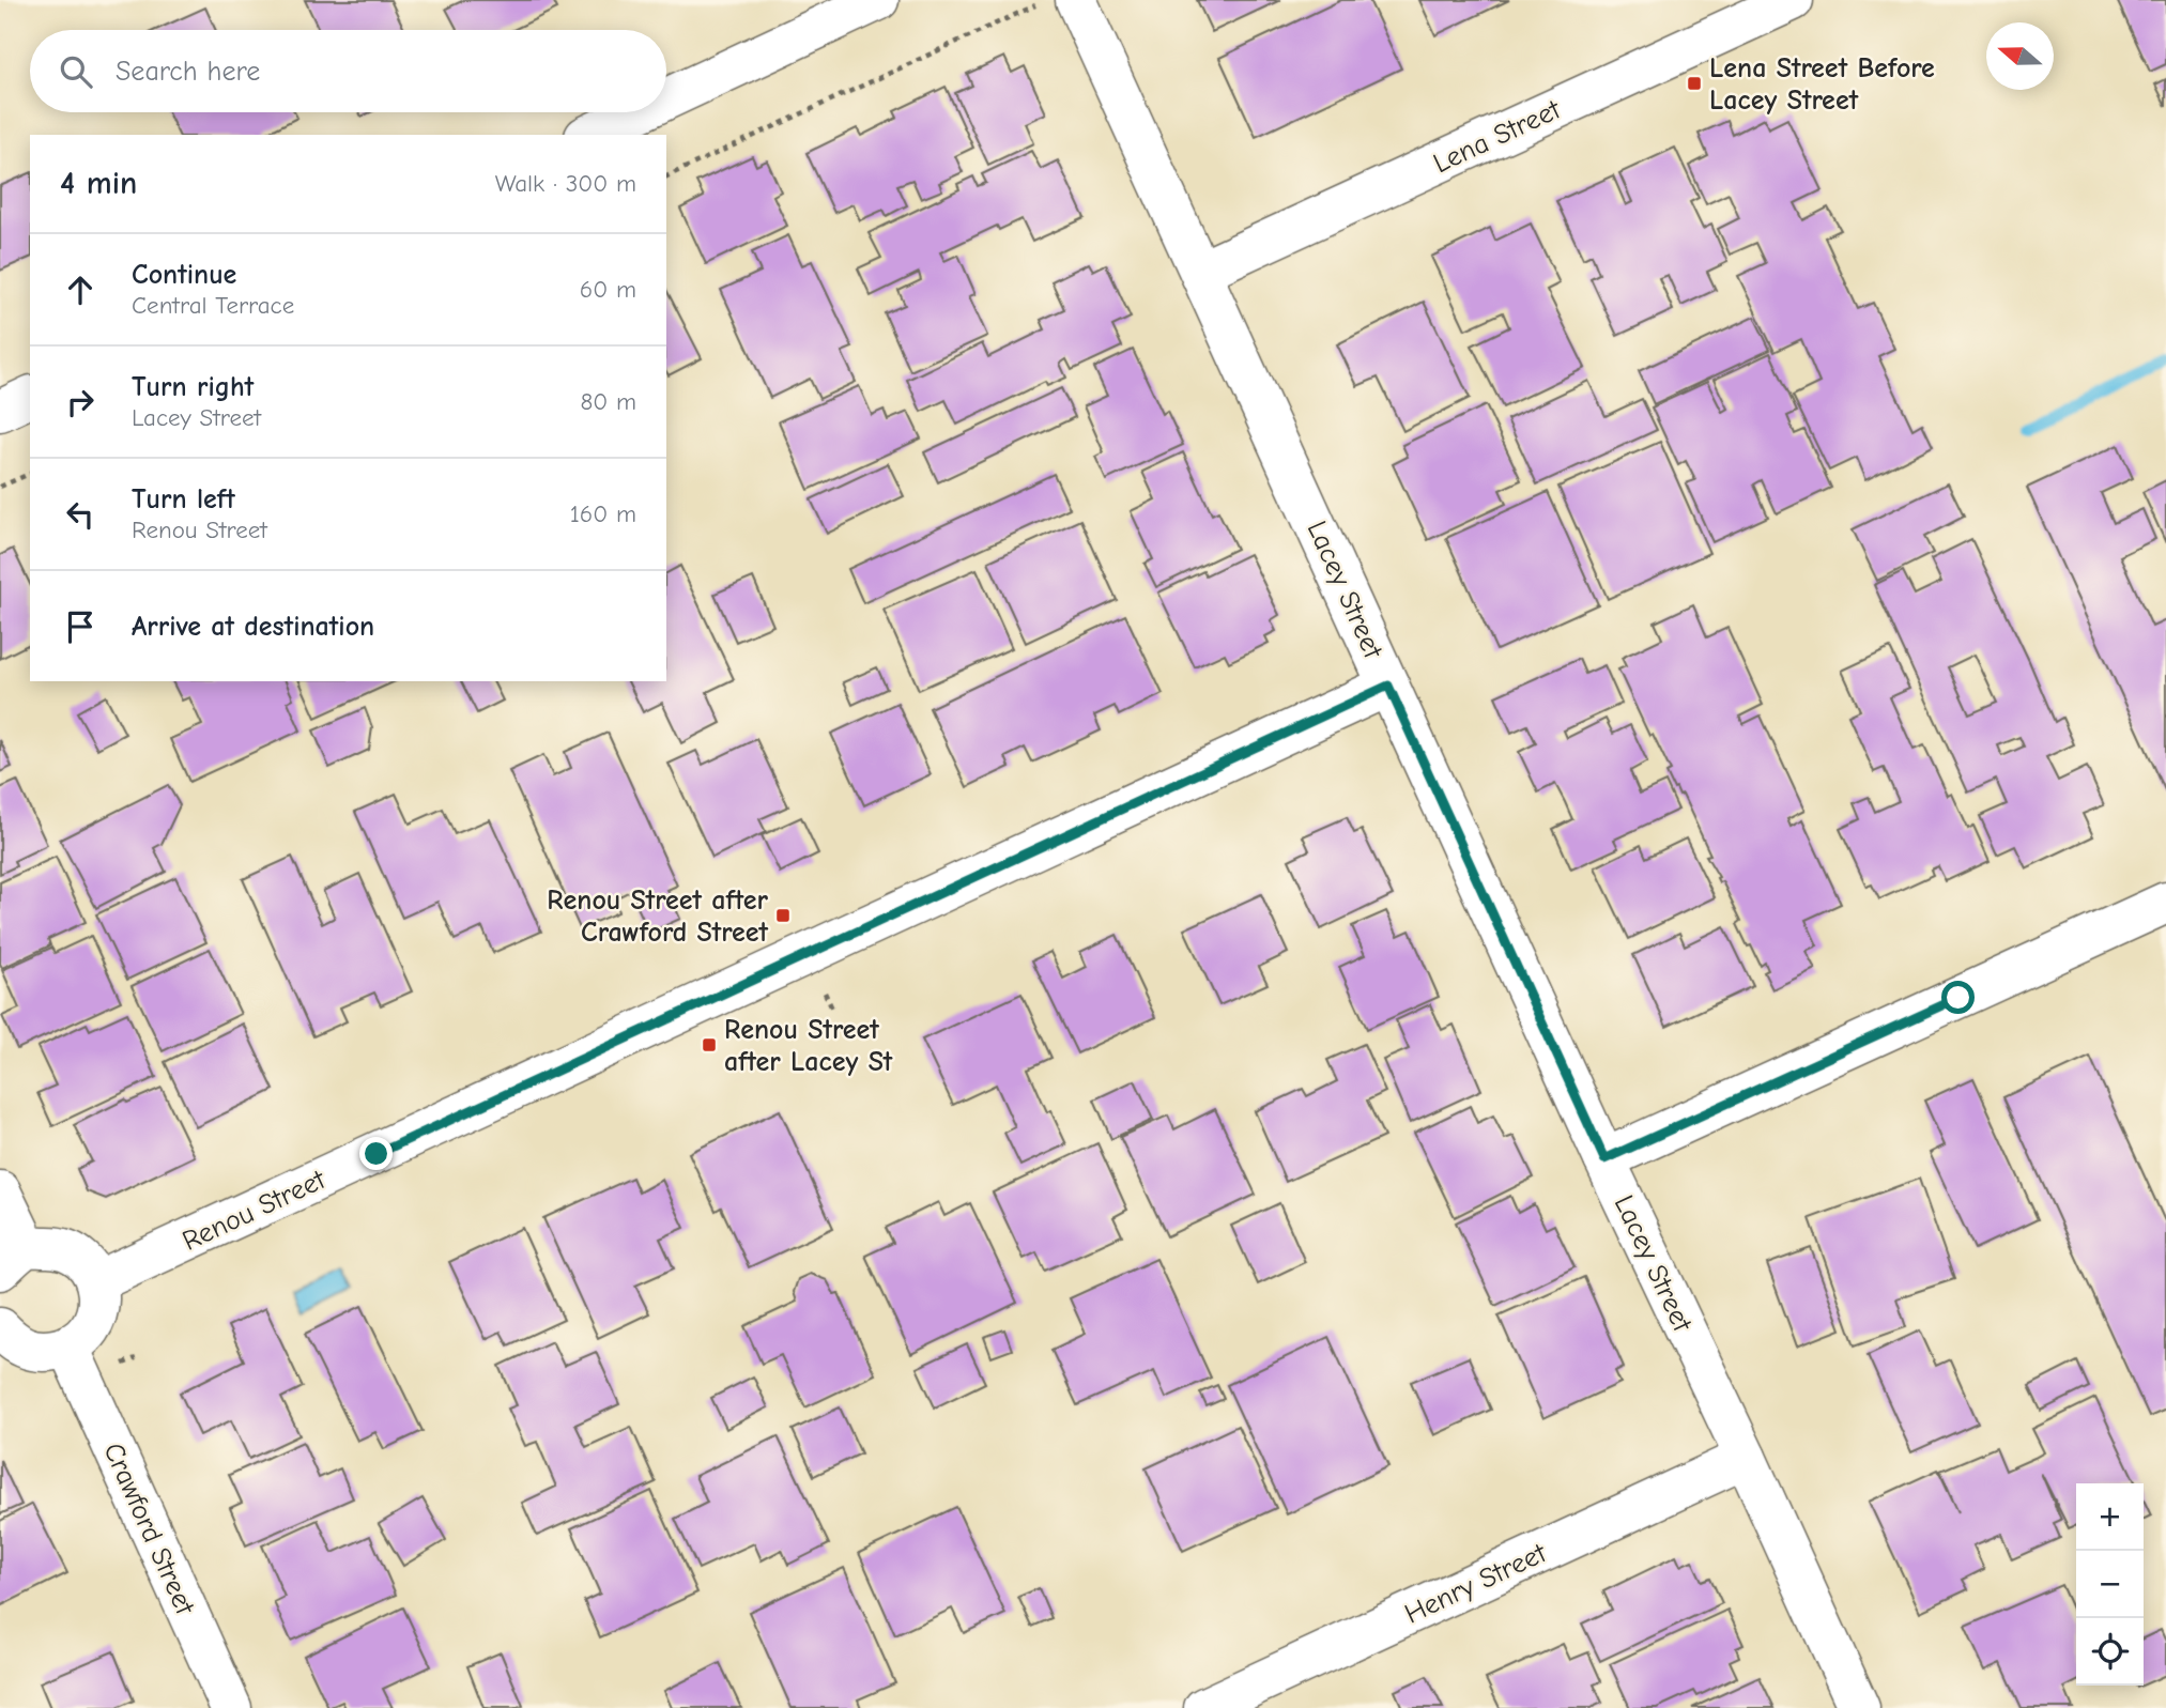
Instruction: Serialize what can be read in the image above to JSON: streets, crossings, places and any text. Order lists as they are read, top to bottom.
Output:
{
  "streets": {
    "street": [
      "Lena Street",
      "Lacey Street",
      "Renou Street",
      "Crawford Street",
      "Henry Street"
    ]
  },
  "crossings": [
    ["Lena Street", "Lacey Street"],
    ["Lacey Street", "Renou Street"],
    ["Lacey Street", "Henry Street"]
  ],
  "places": {
    "transit": ["Lena Street Before Lacey Street", "Renou Street after Crawford Street", "Renou Street after Lacey St"]
  },
  "north": "left",
  "page": {
    "search": "Search here",
    "heading": ["4 min", "Walk · 300 m"],
    "list": [
      ["Continue", "Central Terrace", "60 m"],
      ["Turn right", "Lacey Street", "80 m"],
      ["Turn left", "Renou Street", "160 m"],
      "Arrive at destination"
    ],
    "map_buttons": ["+", "−"]
  }
}
